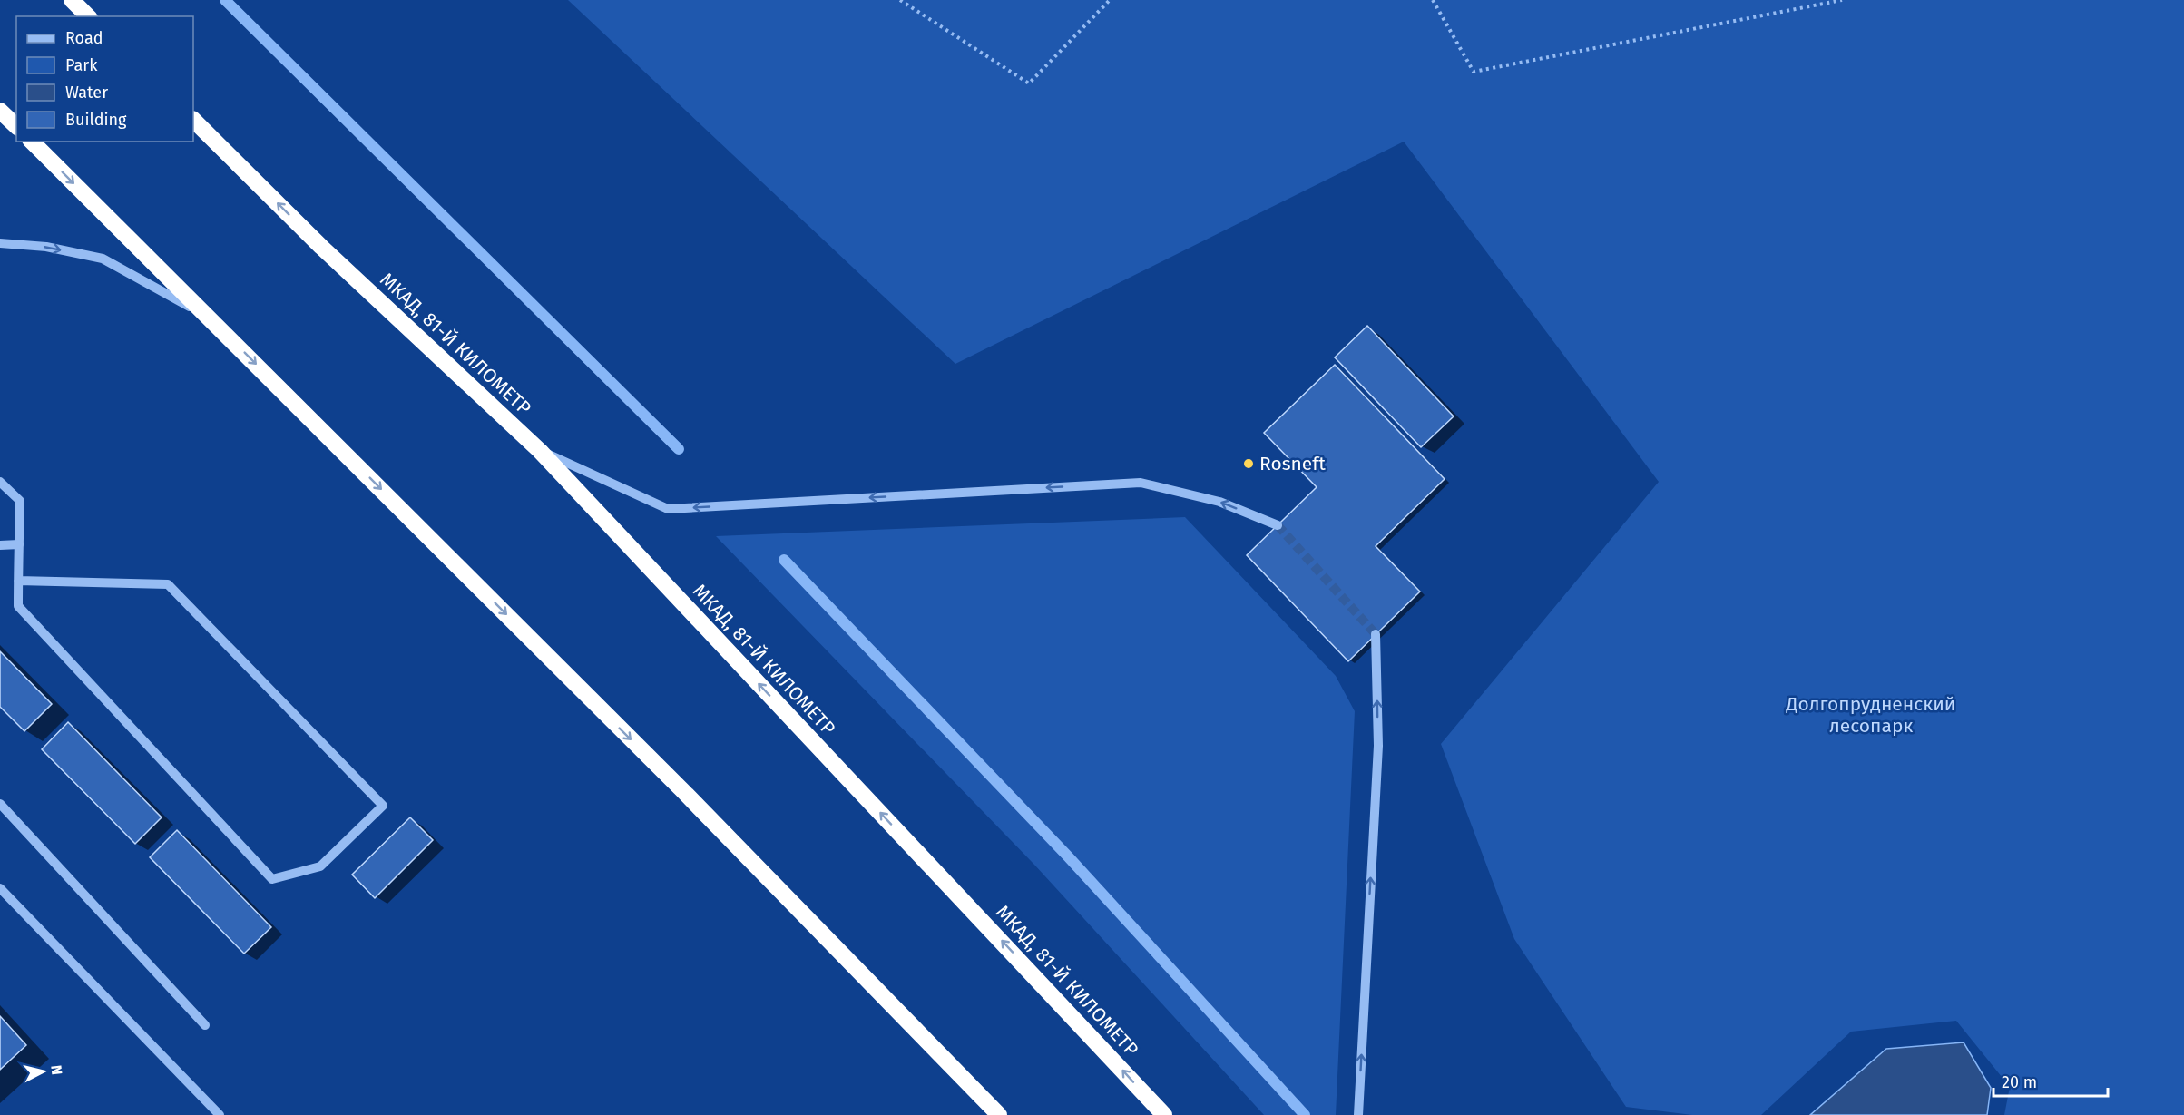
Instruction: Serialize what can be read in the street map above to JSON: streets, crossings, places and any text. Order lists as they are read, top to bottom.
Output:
{
  "streets": {
    "highway": ["МКАД, 81-Й КИЛОМЕТР"]
  },
  "parks": ["Долгопрудненский лесопарк"],
  "places": ["Rosneft"],
  "legend": [
    "Road",
    "Park",
    "Water",
    "Building"
  ],
  "scale_bar": "20 m",
  "north": "right"
}
